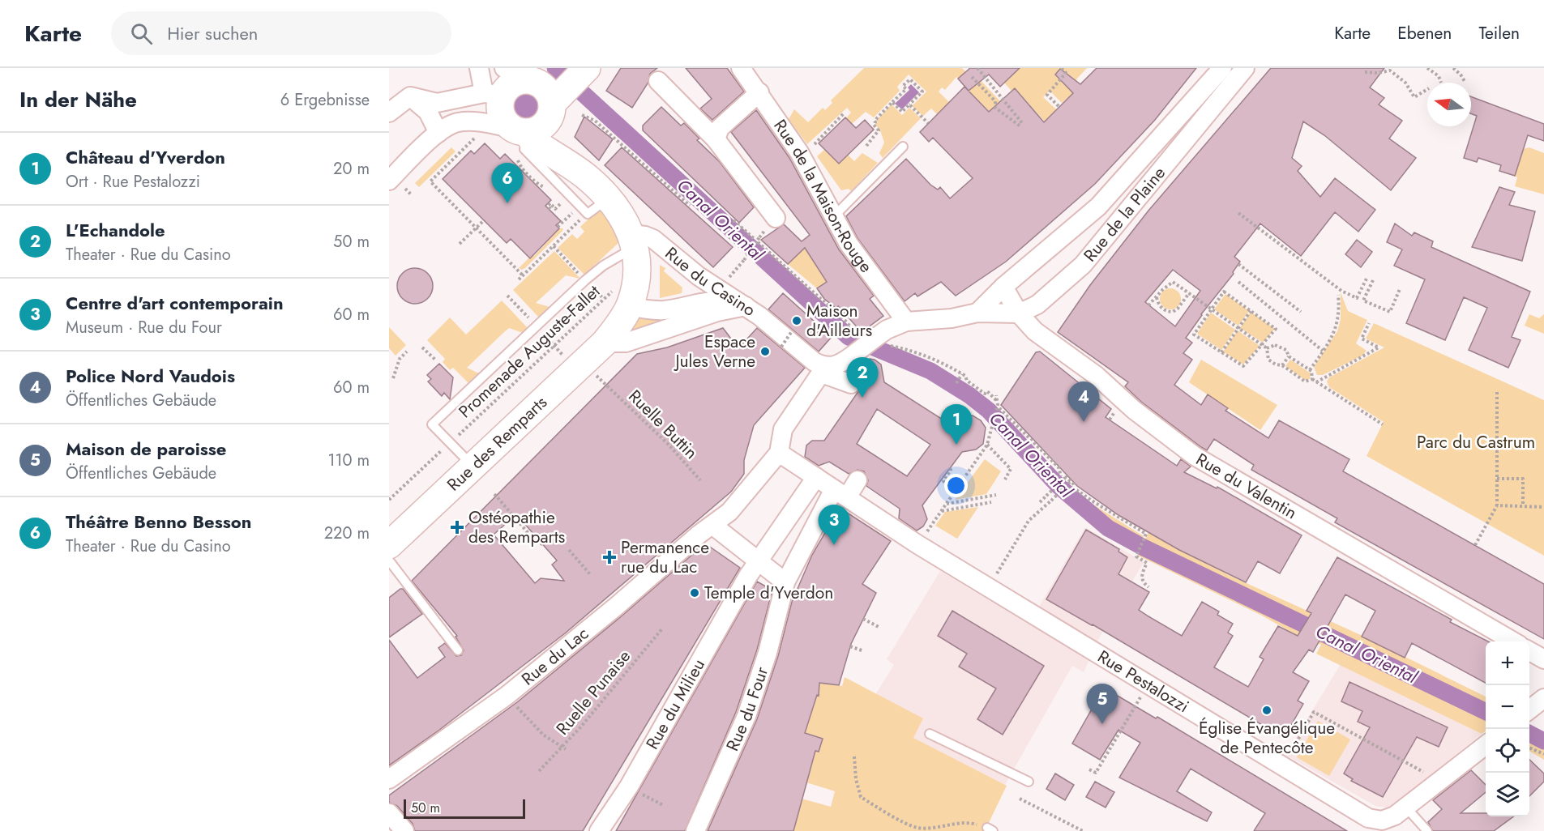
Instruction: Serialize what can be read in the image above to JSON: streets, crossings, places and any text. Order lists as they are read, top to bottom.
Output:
{
  "streets": {
    "main road": ["Rue des Remparts"],
    "street": [
      "Rue de la Maison-Rouge",
      "Rue de la Plaine",
      "Rue du Casino",
      "Rue du Valentin",
      "Rue du Lac",
      "Rue Pestalozzi",
      "Rue du Milieu",
      "Rue du Four"
    ],
    "path": ["Promenade Auguste-Fallet", "Ruelle Buttin", "Ruelle Punaise"]
  },
  "crossings": [
    ["Rue de la Maison-Rouge", "Rue de la Plaine"],
    ["Rue de la Plaine", "Rue du Casino"],
    ["Rue de la Plaine", "Rue du Valentin"],
    ["Rue du Casino", "Rue des Remparts"],
    ["Promenade Auguste-Fallet", "Rue des Remparts"],
    ["Rue du Lac", "Rue Pestalozzi"],
    ["Rue Pestalozzi", "Rue du Milieu"],
    ["Rue Pestalozzi", "Rue du Four"]
  ],
  "water": ["Canal Oriental"],
  "parks": ["Parc du Castrum"],
  "places": {
    "other": [
      "Maison d'Ailleurs",
      "Espace Jules Verne",
      "Temple d'Yverdon",
      "Église Évangélique de Pentecôte"
    ],
    "health": ["Ostéopathie des Remparts", "Permanence rue du Lac"]
  },
  "scale_bar": "50 m",
  "north": "left",
  "page": {
    "header": "Karte",
    "search": "Hier suchen",
    "nav": ["Karte", "Ebenen", "Teilen"],
    "heading": ["In der Nähe", "6 Ergebnisse"],
    "list": [
      {
        "mark": "1",
        "name": "Château d'Yverdon",
        "note": "Ort · Rue Pestalozzi",
        "value": "20 m"
      },
      {
        "mark": "2",
        "name": "L'Echandole",
        "note": "Theater · Rue du Casino",
        "value": "50 m"
      },
      {
        "mark": "3",
        "name": "Centre d'art contemporain",
        "note": "Museum · Rue du Four",
        "value": "60 m"
      },
      {
        "mark": "4",
        "name": "Police Nord Vaudois",
        "note": "Öffentliches Gebäude",
        "value": "60 m"
      },
      {
        "mark": "5",
        "name": "Maison de paroisse",
        "note": "Öffentliches Gebäude",
        "value": "110 m"
      },
      {
        "mark": "6",
        "name": "Théâtre Benno Besson",
        "note": "Theater · Rue du Casino",
        "value": "220 m"
      }
    ],
    "pins": [
      "6",
      "2",
      "4",
      "1",
      "3",
      "5"
    ],
    "map_buttons": ["+", "−"],
    "scale": "50 m"
  }
}
